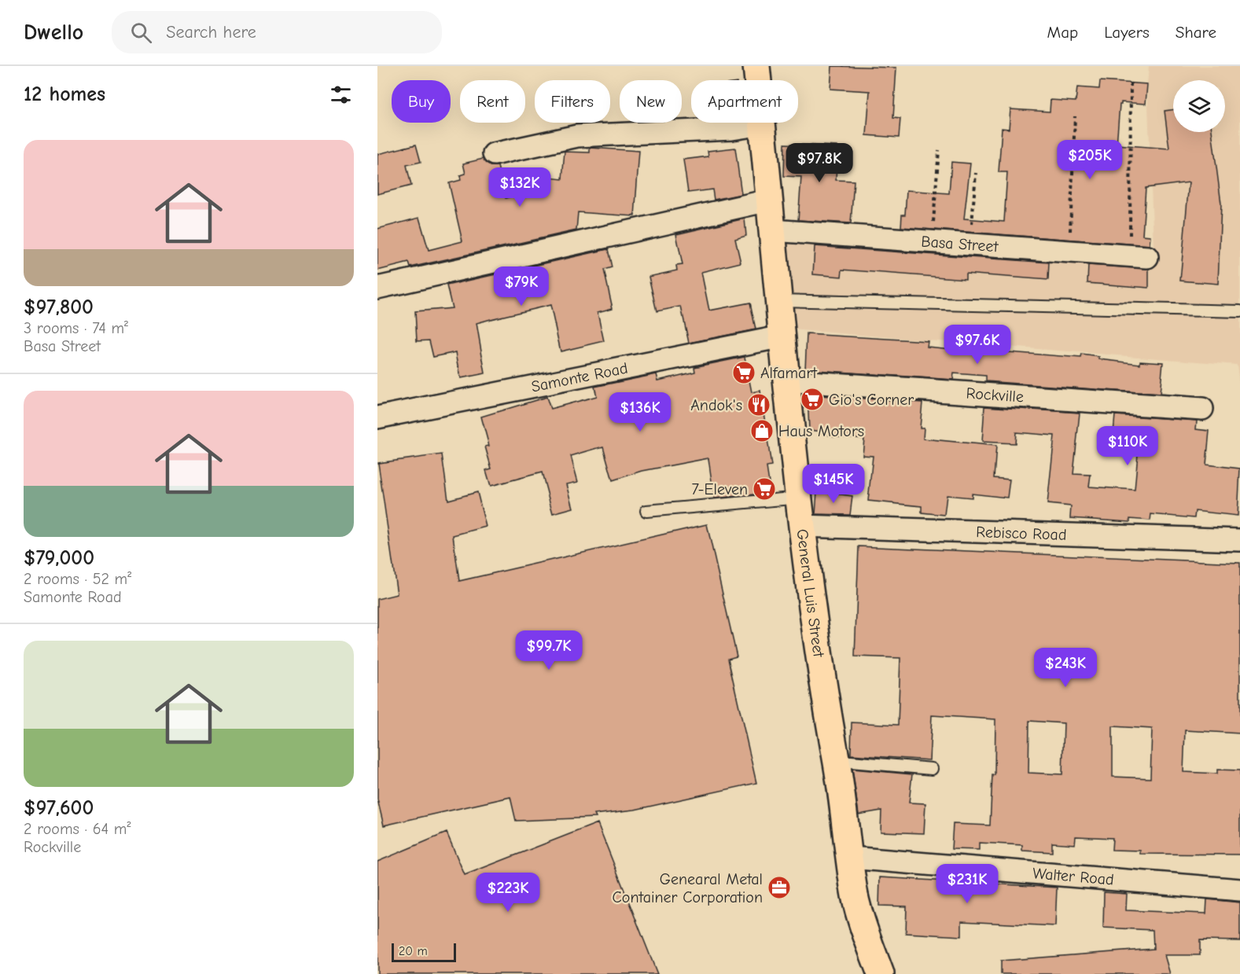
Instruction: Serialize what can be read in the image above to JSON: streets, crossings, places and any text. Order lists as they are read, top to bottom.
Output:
{
  "streets": {
    "main road": ["General Luis Street"],
    "street": [
      "Basa Street",
      "Samonte Road",
      "Rockville",
      "Rebisco Road",
      "Walter Road"
    ]
  },
  "crossings": [
    ["Basa Street", "General Luis Street"],
    ["Samonte Road", "General Luis Street"],
    ["Rockville", "General Luis Street"],
    ["Rebisco Road", "General Luis Street"],
    ["General Luis Street", "Walter Road"]
  ],
  "places": {
    "supermarket": ["Alfamart", "Gio's Corner", "7-Eleven"],
    "restaurant": ["Andok's"],
    "shop": ["Haus Motors"],
    "office": ["Genearal Metal Container Corporation"]
  },
  "scale_bar": "20 m",
  "page": {
    "header": "Dwello",
    "search": "Search here",
    "nav": ["Map", "Layers", "Share"],
    "heading": "12 homes",
    "chip": [
      "Buy",
      "Rent",
      "Filters",
      "New",
      "Apartment"
    ],
    "list": [
      {
        "name": "$97,800",
        "note": "3 rooms · 74 m² · Basa Street"
      },
      {
        "name": "$79,000",
        "note": "2 rooms · 52 m² · Samonte Road"
      },
      {
        "name": "$97,600",
        "note": "2 rooms · 64 m² · Rockville"
      }
    ],
    "price": [
      "$205K",
      "$97.8K",
      "$132K",
      "$79K",
      "$97.6K",
      "$136K",
      "$110K",
      "$145K",
      "$99.7K",
      "$243K",
      "$231K",
      "$223K"
    ],
    "scale": "20 m"
  }
}
